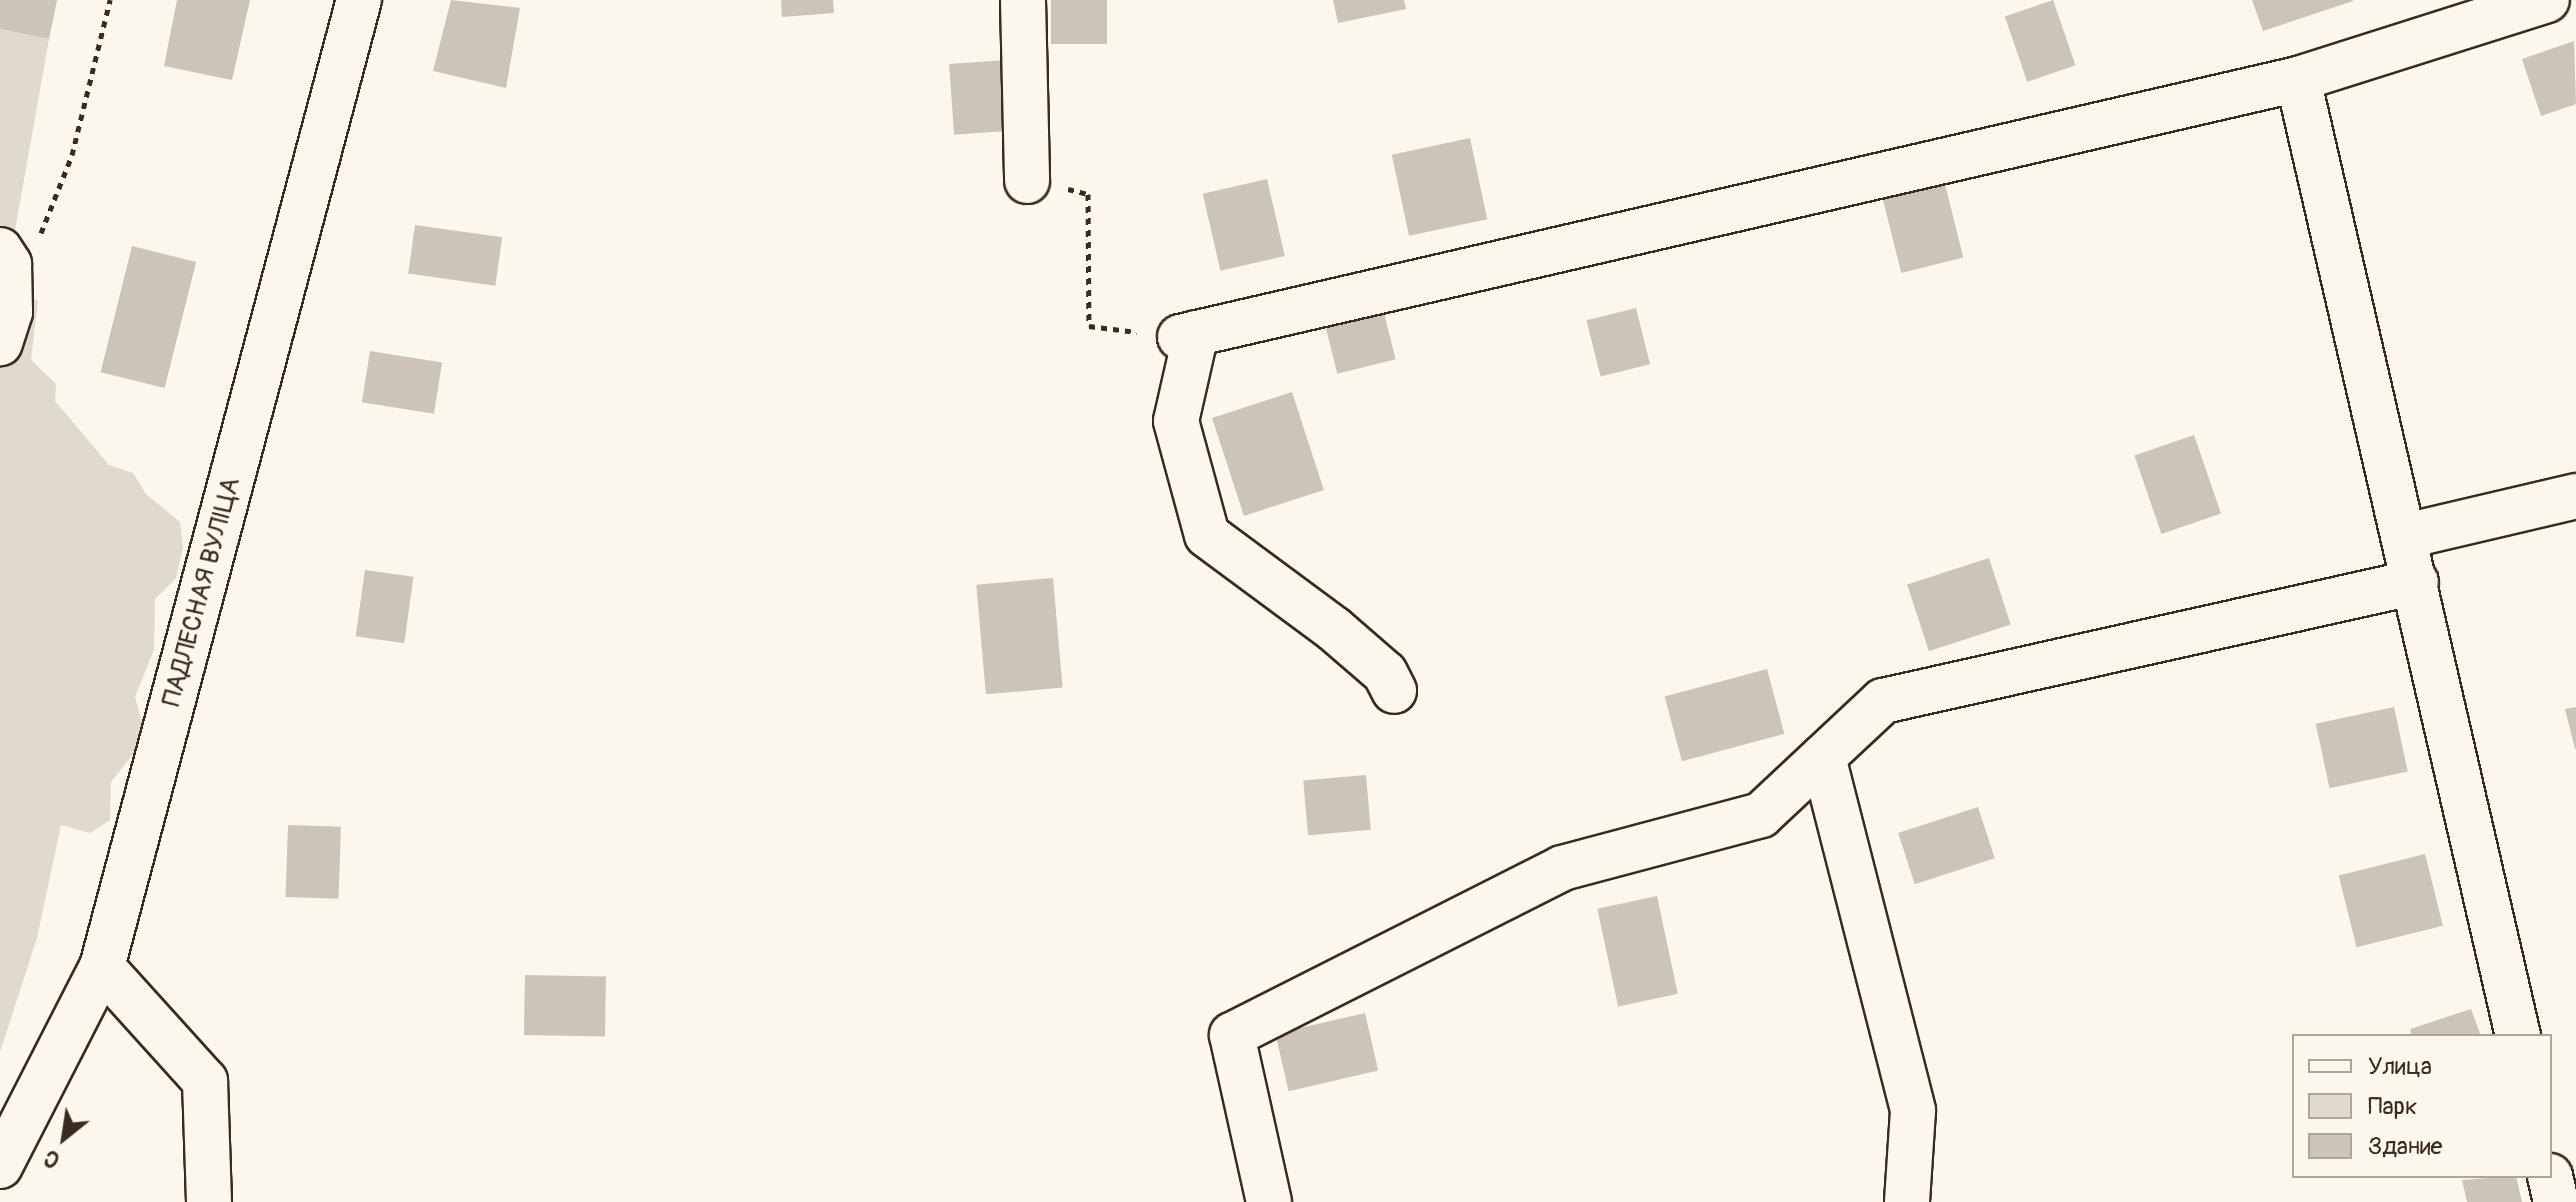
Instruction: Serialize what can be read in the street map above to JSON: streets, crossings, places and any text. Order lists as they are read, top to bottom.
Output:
{
  "streets": {
    "street": ["ПАДЛЕСНАЯ ВУЛІЦА"]
  },
  "legend": ["Улица", "Парк", "Здание"],
  "north": "bottom left"
}
